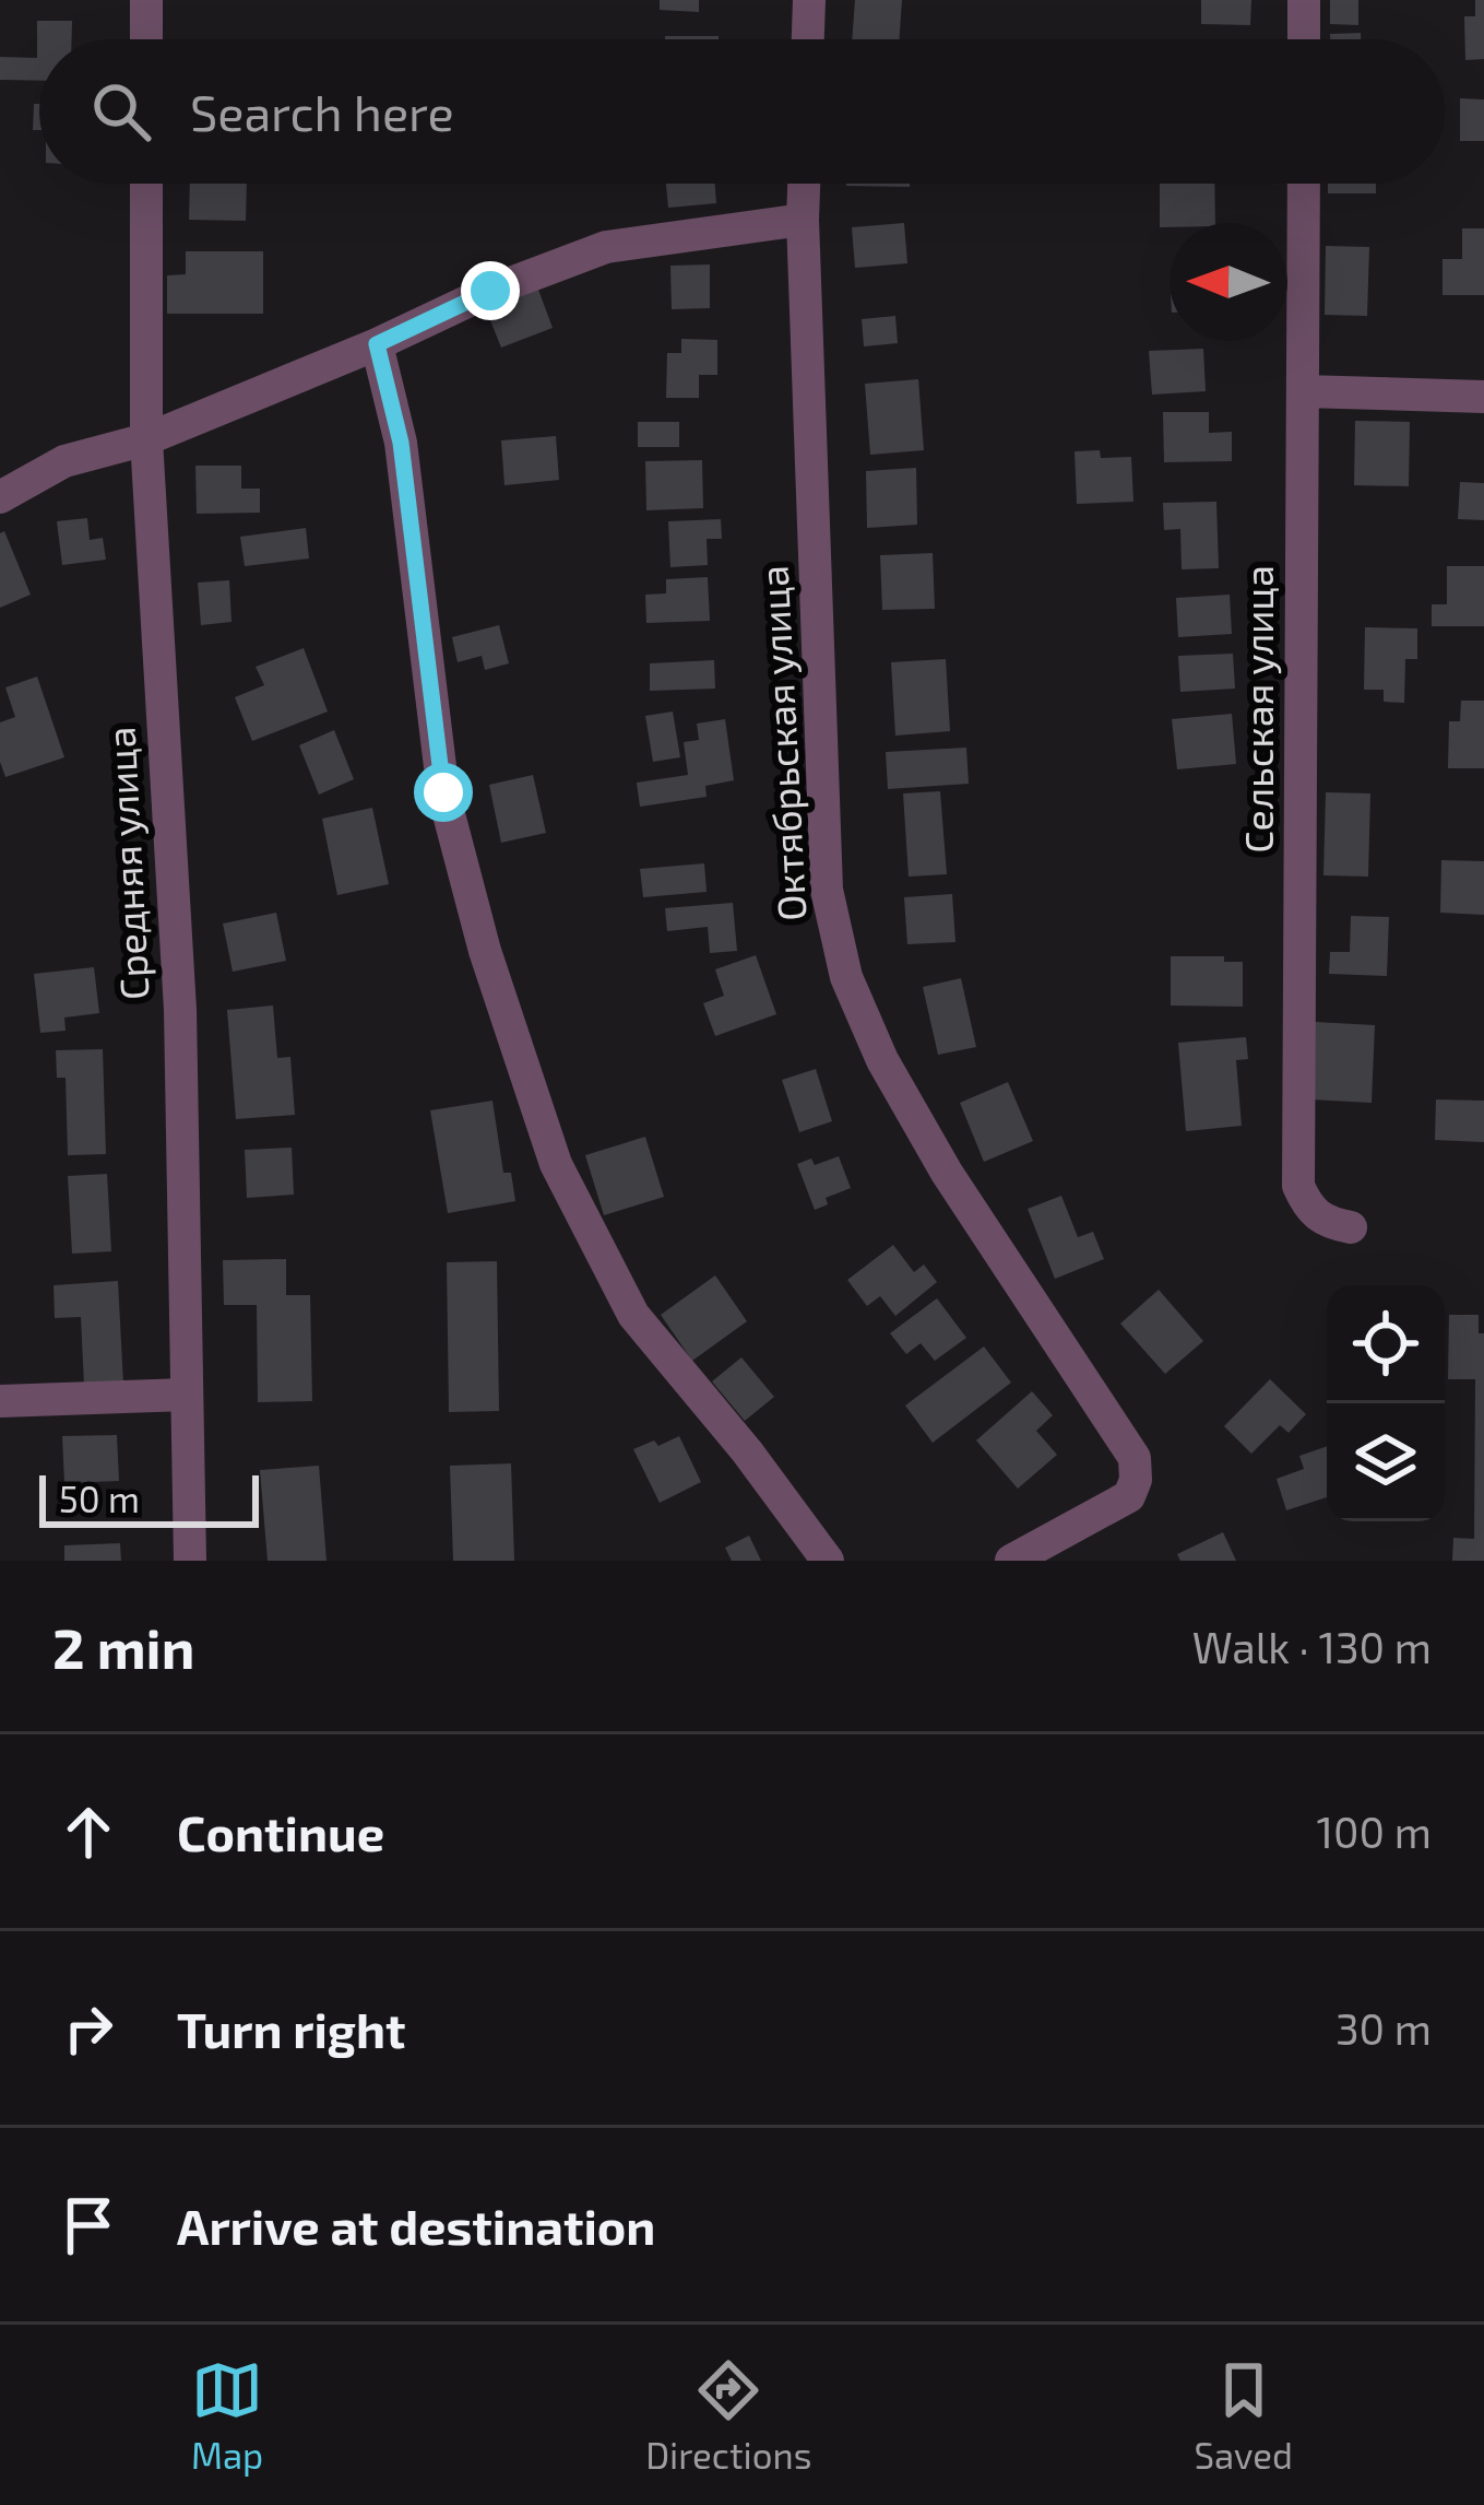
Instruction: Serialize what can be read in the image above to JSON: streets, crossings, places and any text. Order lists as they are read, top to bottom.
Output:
{
  "streets": {
    "street": ["Сельская улица", "Октябрьская улица", "Средняя улица"]
  },
  "scale_bar": "50 m",
  "north": "left",
  "page": {
    "search": "Search here",
    "scale": "50 m",
    "heading": ["2 min", "Walk · 130 m"],
    "list": [
      ["Continue", "100 m"],
      ["Turn right", "30 m"],
      "Arrive at destination"
    ],
    "nav": ["Map", "Directions", "Saved"]
  }
}
